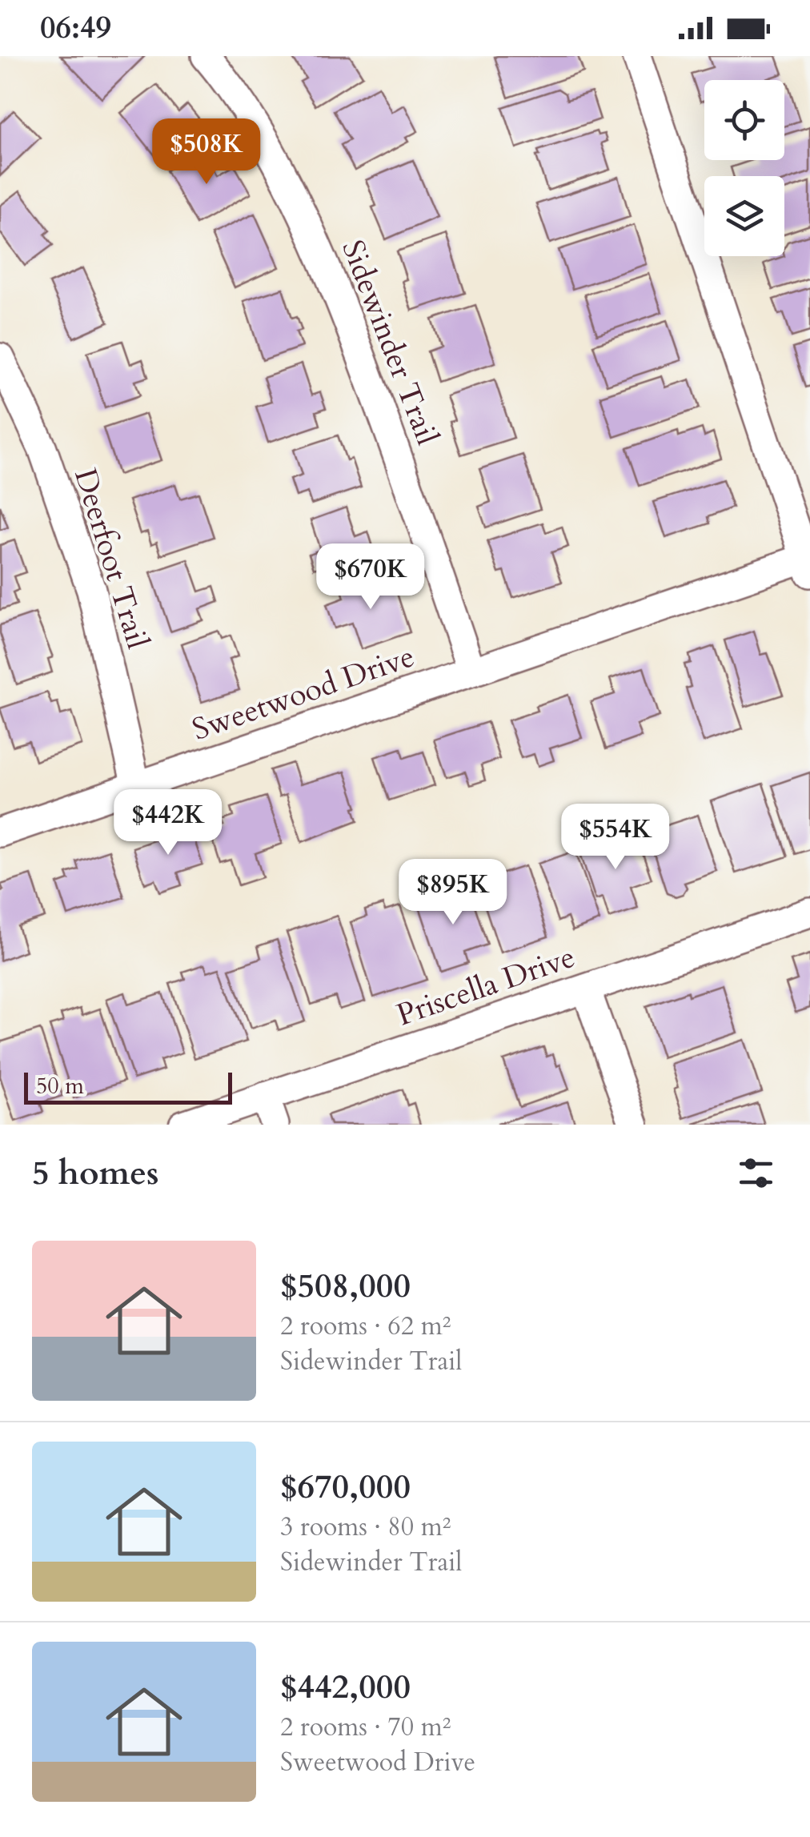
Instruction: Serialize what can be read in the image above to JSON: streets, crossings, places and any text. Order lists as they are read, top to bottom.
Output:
{
  "streets": {
    "street": [
      "Sidewinder Trail",
      "Deerfoot Trail",
      "Sweetwood Drive",
      "Priscella Drive"
    ]
  },
  "crossings": [
    ["Sidewinder Trail", "Sweetwood Drive"],
    ["Deerfoot Trail", "Sweetwood Drive"]
  ],
  "scale_bar": "50 m",
  "page": {
    "status": "06:49",
    "price": [
      "$508K",
      "$670K",
      "$442K",
      "$554K",
      "$895K"
    ],
    "scale": "50 m",
    "heading": "5 homes",
    "list": [
      {
        "name": "$508,000",
        "note": "2 rooms · 62 m² · Sidewinder Trail"
      },
      {
        "name": "$670,000",
        "note": "3 rooms · 80 m² · Sidewinder Trail"
      },
      {
        "name": "$442,000",
        "note": "2 rooms · 70 m² · Sweetwood Drive"
      }
    ]
  }
}
